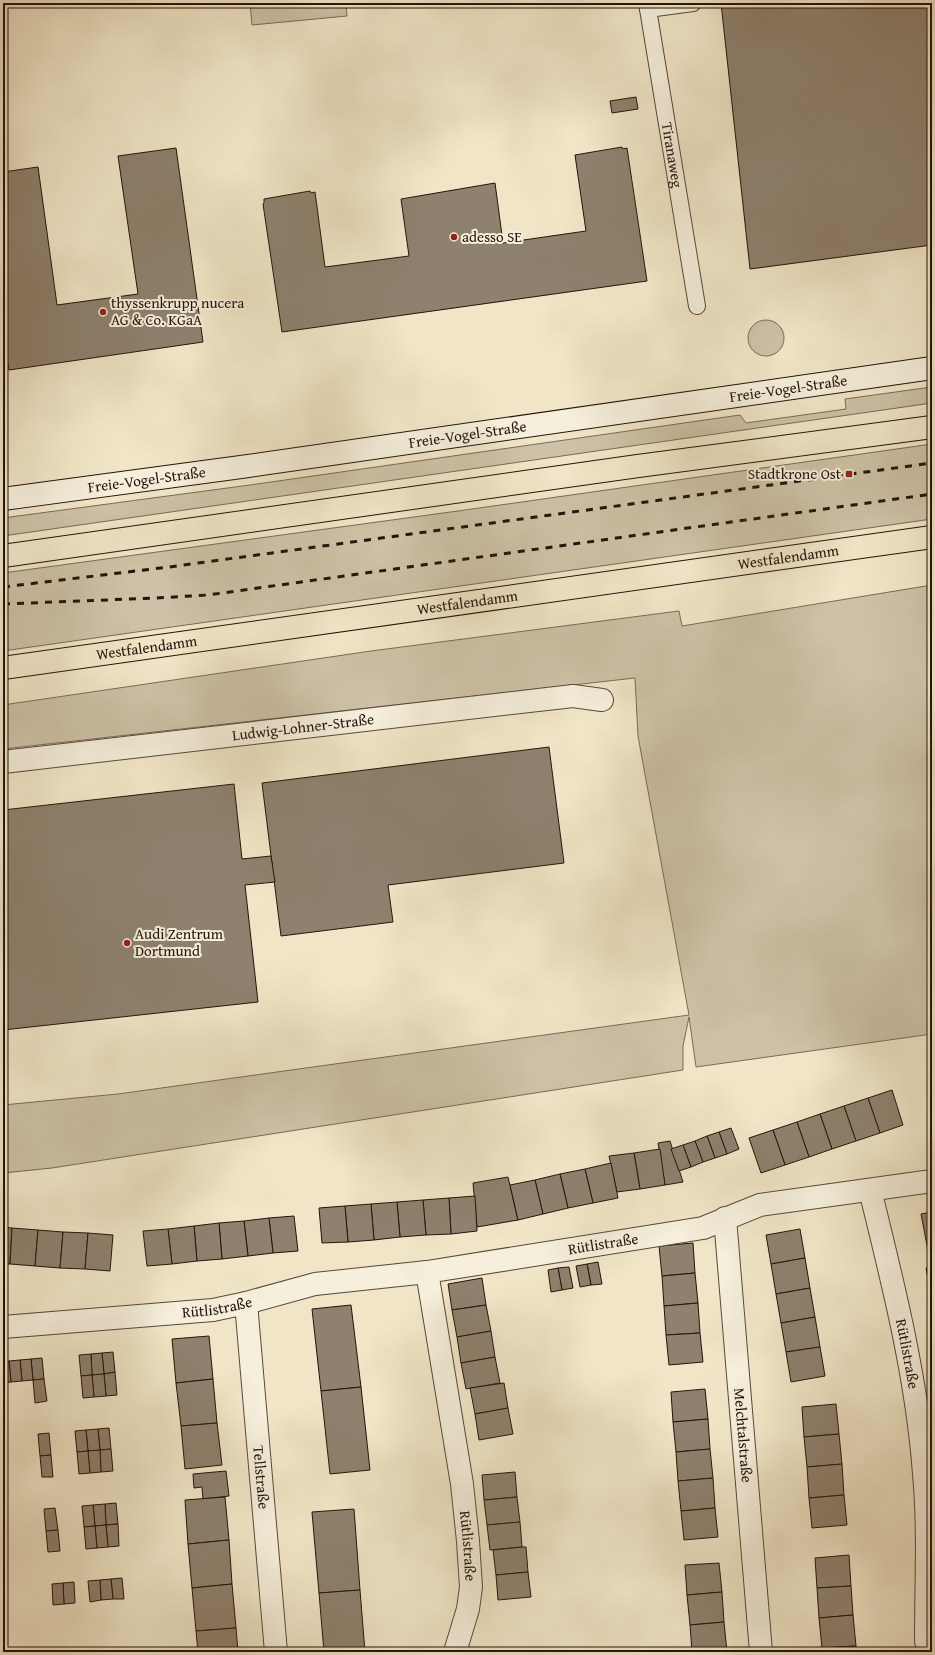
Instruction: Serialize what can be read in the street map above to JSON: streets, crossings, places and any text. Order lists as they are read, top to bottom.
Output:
{
  "streets": {
    "highway": ["Westfalendamm"],
    "street": [
      "Freie-Vogel-Straße",
      "Ludwig-Lohner-Straße",
      "Rütlistraße",
      "Melchtalstraße",
      "Tellstraße"
    ],
    "lane": ["Tiranaweg"]
  },
  "crossings": [
    ["Rütlistraße", "Melchtalstraße"],
    ["Rütlistraße", "Tellstraße"]
  ],
  "places": {
    "other": ["adesso SE", "thyssenkrupp nucera AG & Co. KGaA", "Audi Zentrum Dortmund"],
    "transit": ["Stadtkrone Ost"]
  }
}
